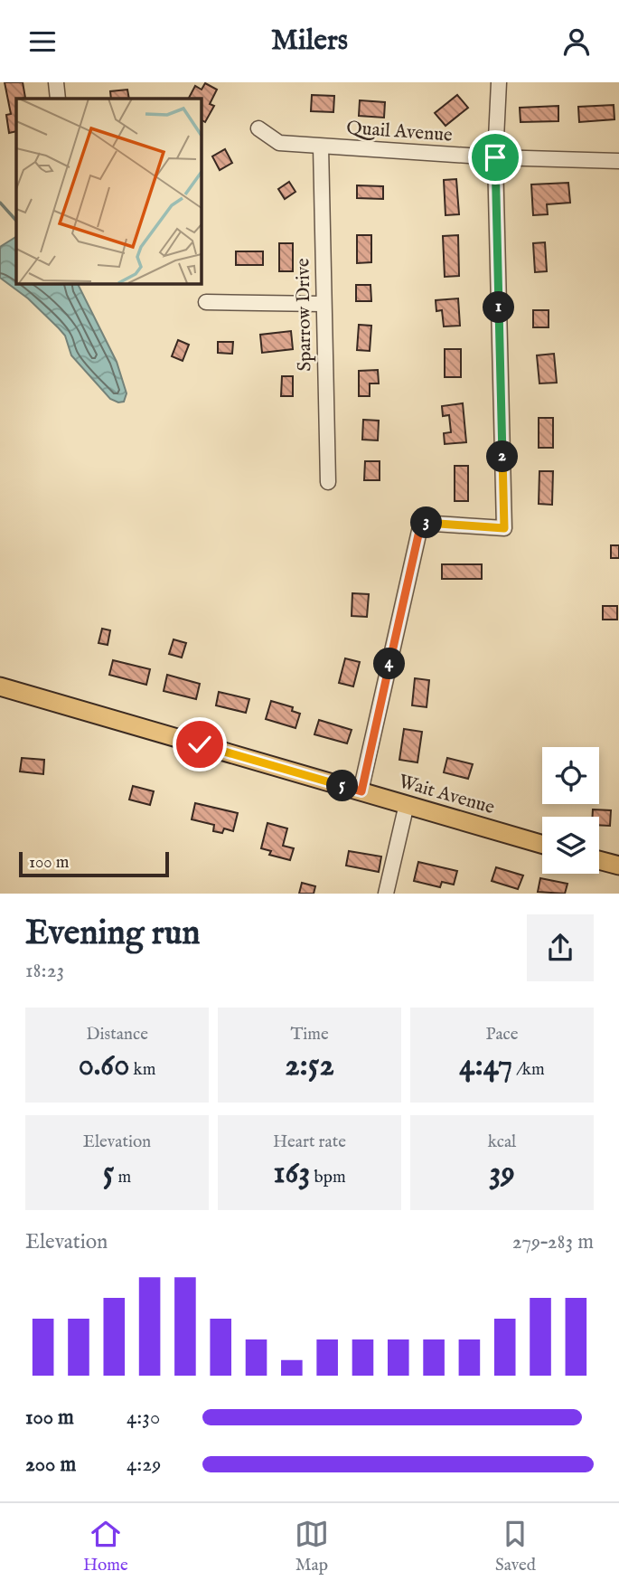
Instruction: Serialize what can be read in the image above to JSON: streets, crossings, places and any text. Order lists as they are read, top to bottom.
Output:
{
  "streets": {
    "main road": ["Wait Avenue"],
    "street": ["Quail Avenue", "Sparrow Drive"]
  },
  "crossings": [
    ["Quail Avenue", "Sparrow Drive"]
  ],
  "scale_bar": "100 m",
  "page": {
    "header": "Milers",
    "pins": [
      "1",
      "2",
      "3",
      "4",
      "5"
    ],
    "scale": "100 m",
    "heading": ["Evening run", "18:23"],
    "stats": [
      ["Distance", "0.60 km"],
      ["Time", "2:52"],
      ["Pace", "4:47 /km"],
      ["Elevation", "5 m"],
      ["Heart rate", "163 bpm"],
      ["kcal", "39"]
    ],
    "chart": ["Elevation", "279–283 m"],
    "list": [
      {
        "name": "100 m",
        "note": "4:30"
      },
      {
        "name": "200 m",
        "note": "4:29"
      }
    ],
    "tabs": ["Home", "Map", "Saved"]
  }
}
